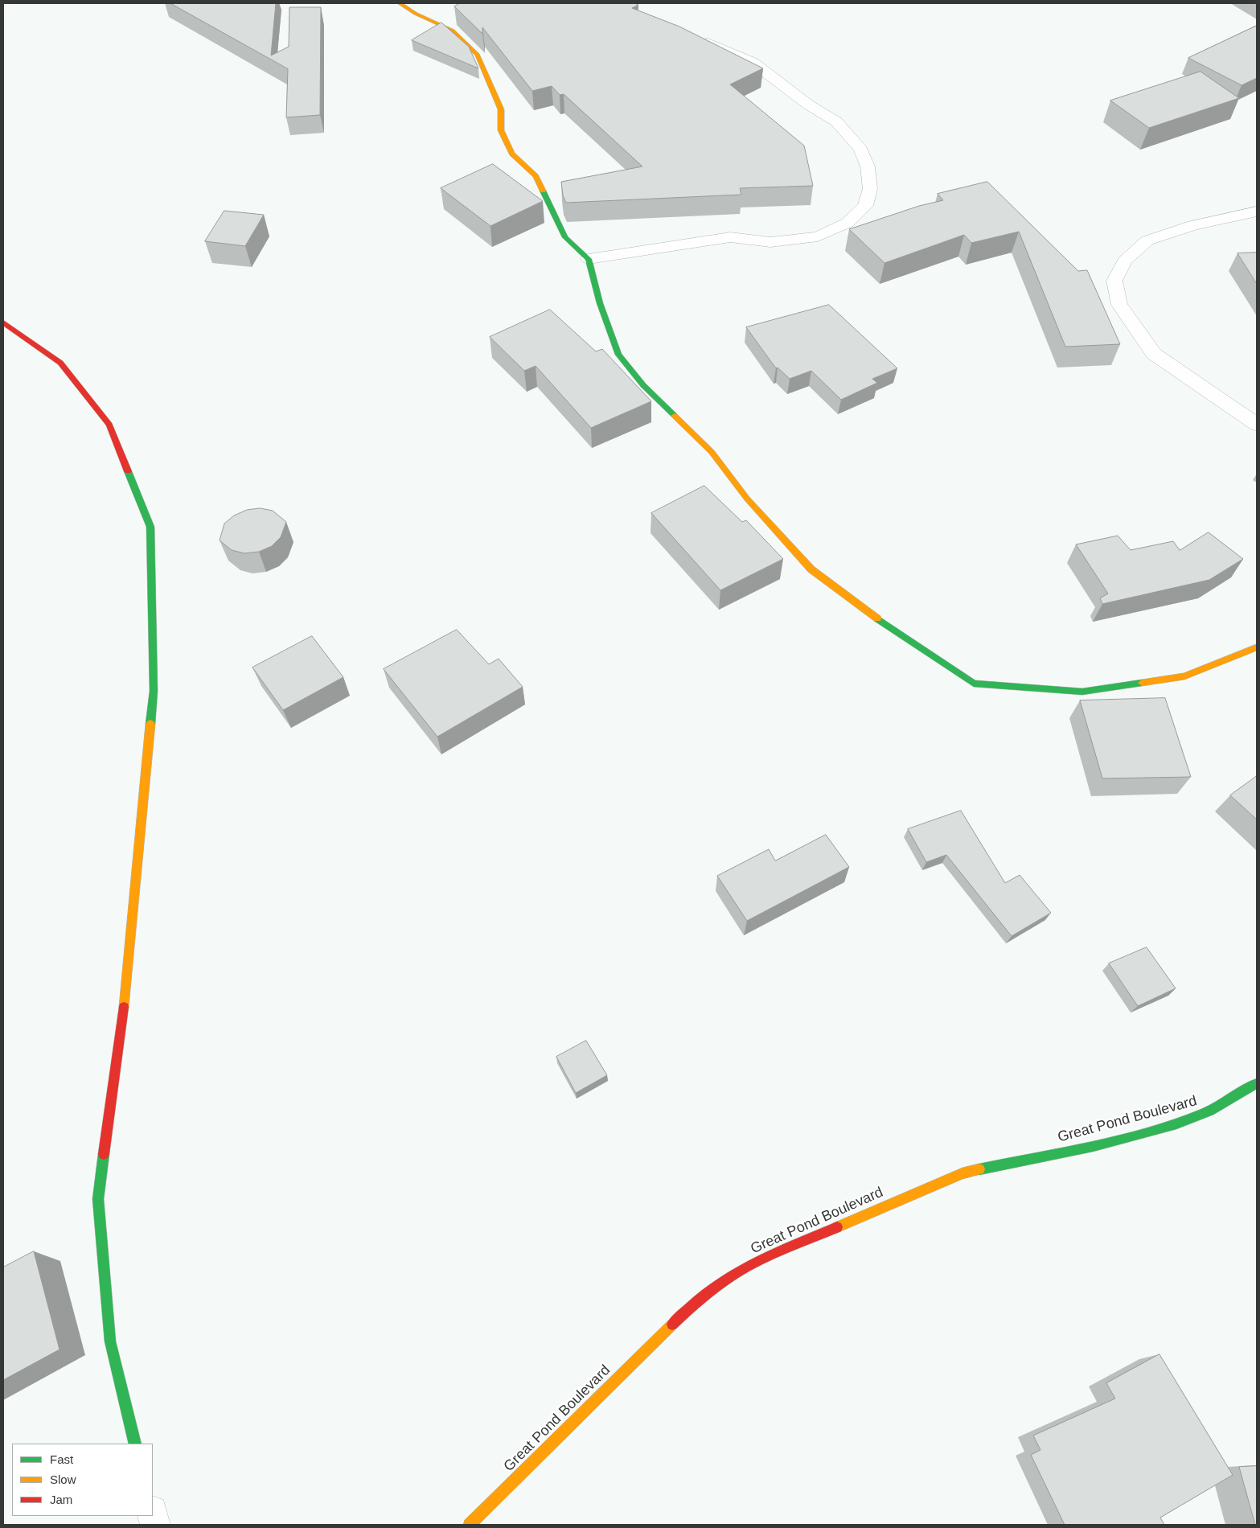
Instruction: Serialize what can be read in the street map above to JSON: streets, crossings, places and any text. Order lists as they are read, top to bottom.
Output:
{
  "streets": {
    "street": ["Great Pond Boulevard"]
  },
  "legend": ["Fast", "Slow", "Jam"]
}
